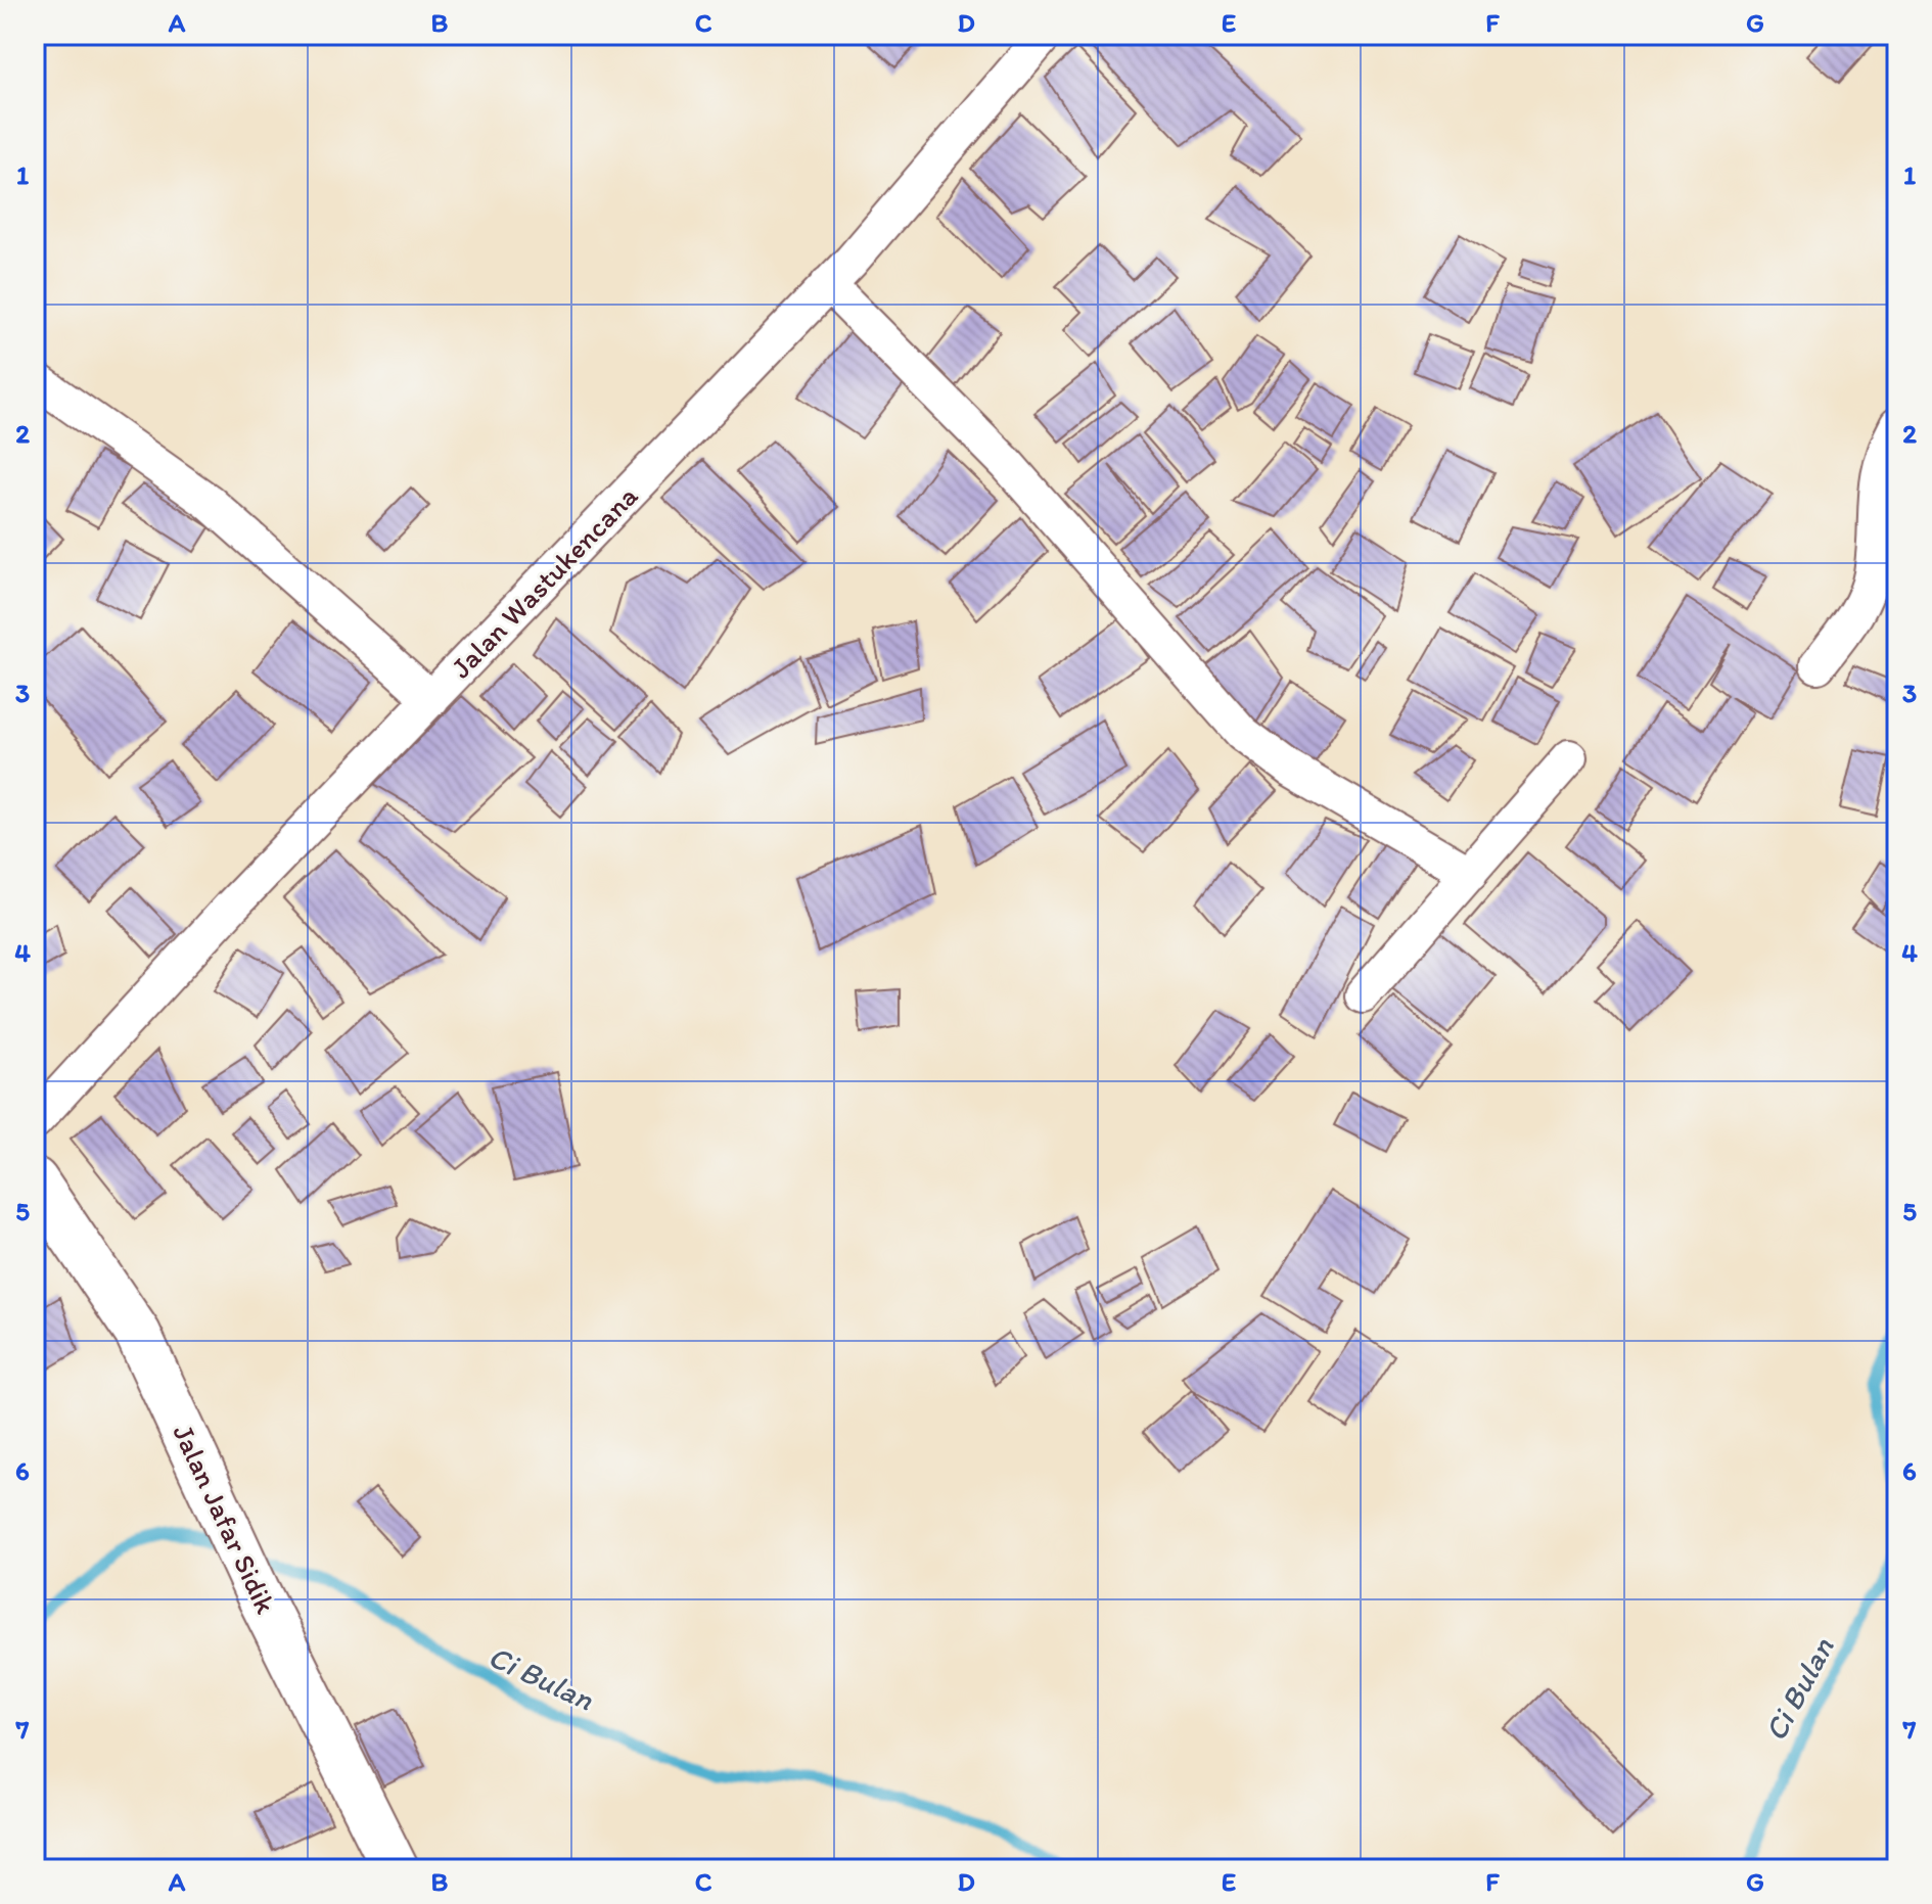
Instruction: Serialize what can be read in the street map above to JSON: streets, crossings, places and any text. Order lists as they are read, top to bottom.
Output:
{
  "streets": {
    "street": ["Jalan Wastukencana", "Jalan Jafar Sidik"]
  },
  "water": ["Ci Bulan"],
  "grid": {
    "columns": [
      "A",
      "B",
      "C",
      "D",
      "E",
      "F",
      "G"
    ],
    "rows": [
      "1",
      "2",
      "3",
      "4",
      "5",
      "6",
      "7"
    ]
  }
}
